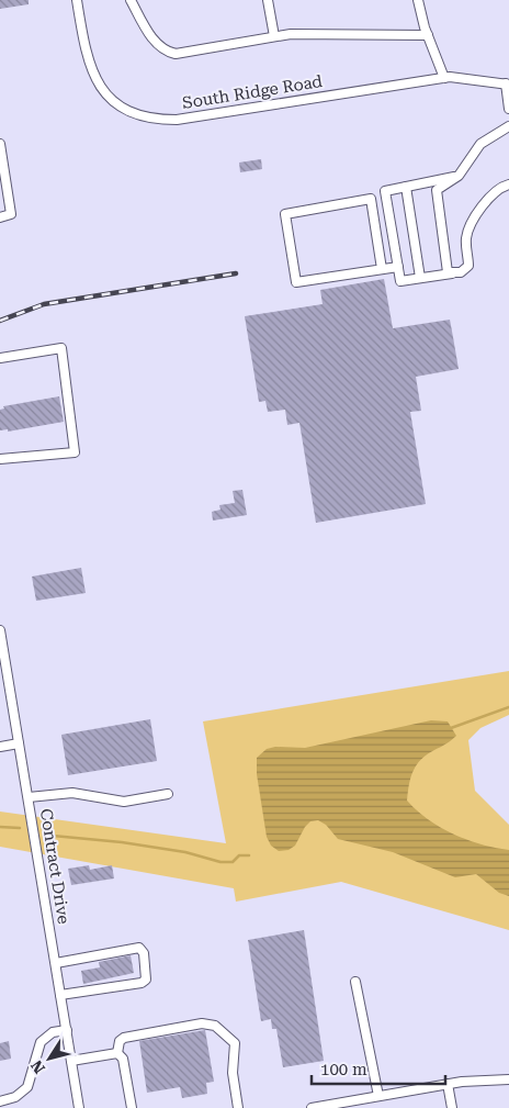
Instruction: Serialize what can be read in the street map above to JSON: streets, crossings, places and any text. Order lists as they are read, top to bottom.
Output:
{
  "streets": {
    "street": ["South Ridge Road", "Contract Drive"]
  },
  "scale_bar": "100 m",
  "north": "bottom left"
}
